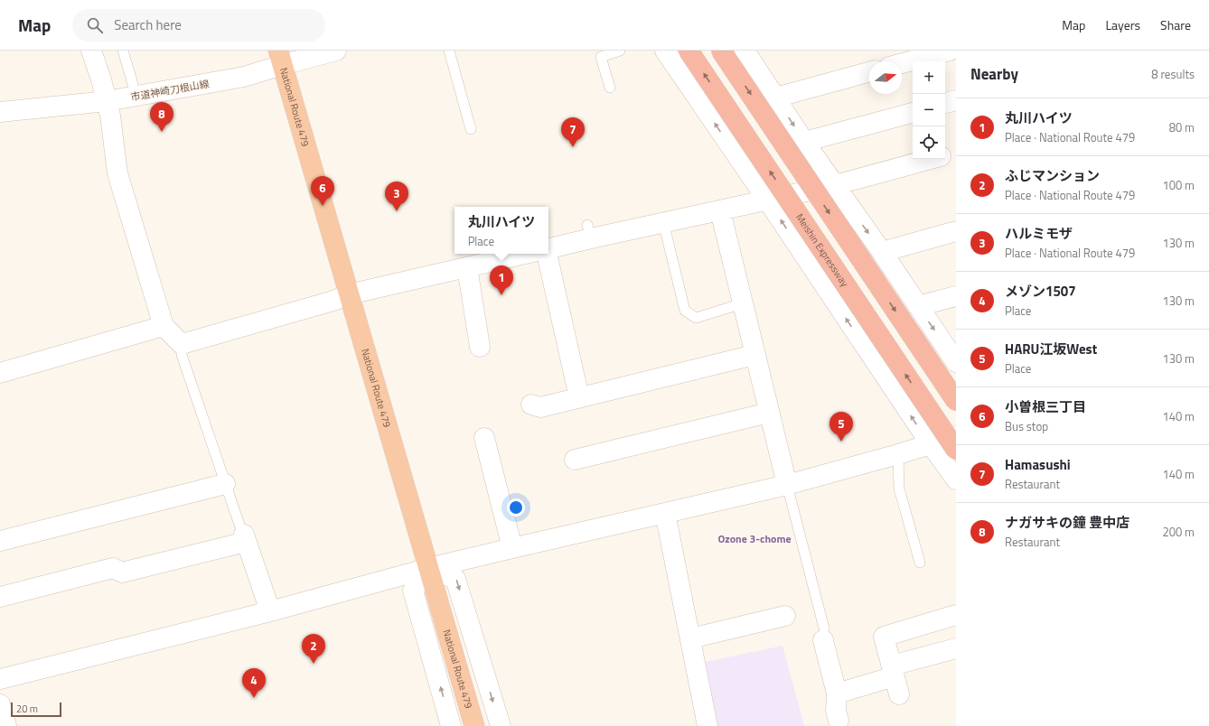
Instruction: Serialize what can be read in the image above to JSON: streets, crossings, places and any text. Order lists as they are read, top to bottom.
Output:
{
  "streets": {
    "highway": ["National Route 479", "Meishin Expressway"],
    "street": ["市道神崎刀根山線"]
  },
  "crossings": [
    ["市道神崎刀根山線", "National Route 479"]
  ],
  "districts": ["Ozone 3-chome"],
  "scale_bar": "20 m",
  "north": "right",
  "page": {
    "header": "Map",
    "search": "Search here",
    "nav": ["Map", "Layers", "Share"],
    "heading": ["Nearby", "8 results"],
    "map_buttons": ["+", "−"],
    "list": [
      {
        "mark": "1",
        "name": "丸川ハイツ",
        "note": "Place · National Route 479",
        "value": "80 m"
      },
      {
        "mark": "2",
        "name": "ふじマンション",
        "note": "Place · National Route 479",
        "value": "100 m"
      },
      {
        "mark": "3",
        "name": "ハルミモザ",
        "note": "Place · National Route 479",
        "value": "130 m"
      },
      {
        "mark": "4",
        "name": "メゾン1507",
        "note": "Place",
        "value": "130 m"
      },
      {
        "mark": "5",
        "name": "HARU江坂West",
        "note": "Place",
        "value": "130 m"
      },
      {
        "mark": "6",
        "name": "小曽根三丁目",
        "note": "Bus stop",
        "value": "140 m"
      },
      {
        "mark": "7",
        "name": "Hamasushi",
        "note": "Restaurant",
        "value": "140 m"
      },
      {
        "mark": "8",
        "name": "ナガサキの鐘 豊中店",
        "note": "Restaurant",
        "value": "200 m"
      }
    ],
    "pins": [
      "8",
      "7",
      "6",
      "3",
      "1",
      "5",
      "2",
      "4"
    ],
    "popup": ["丸川ハイツ", "Place"],
    "scale": "20 m"
  }
}
